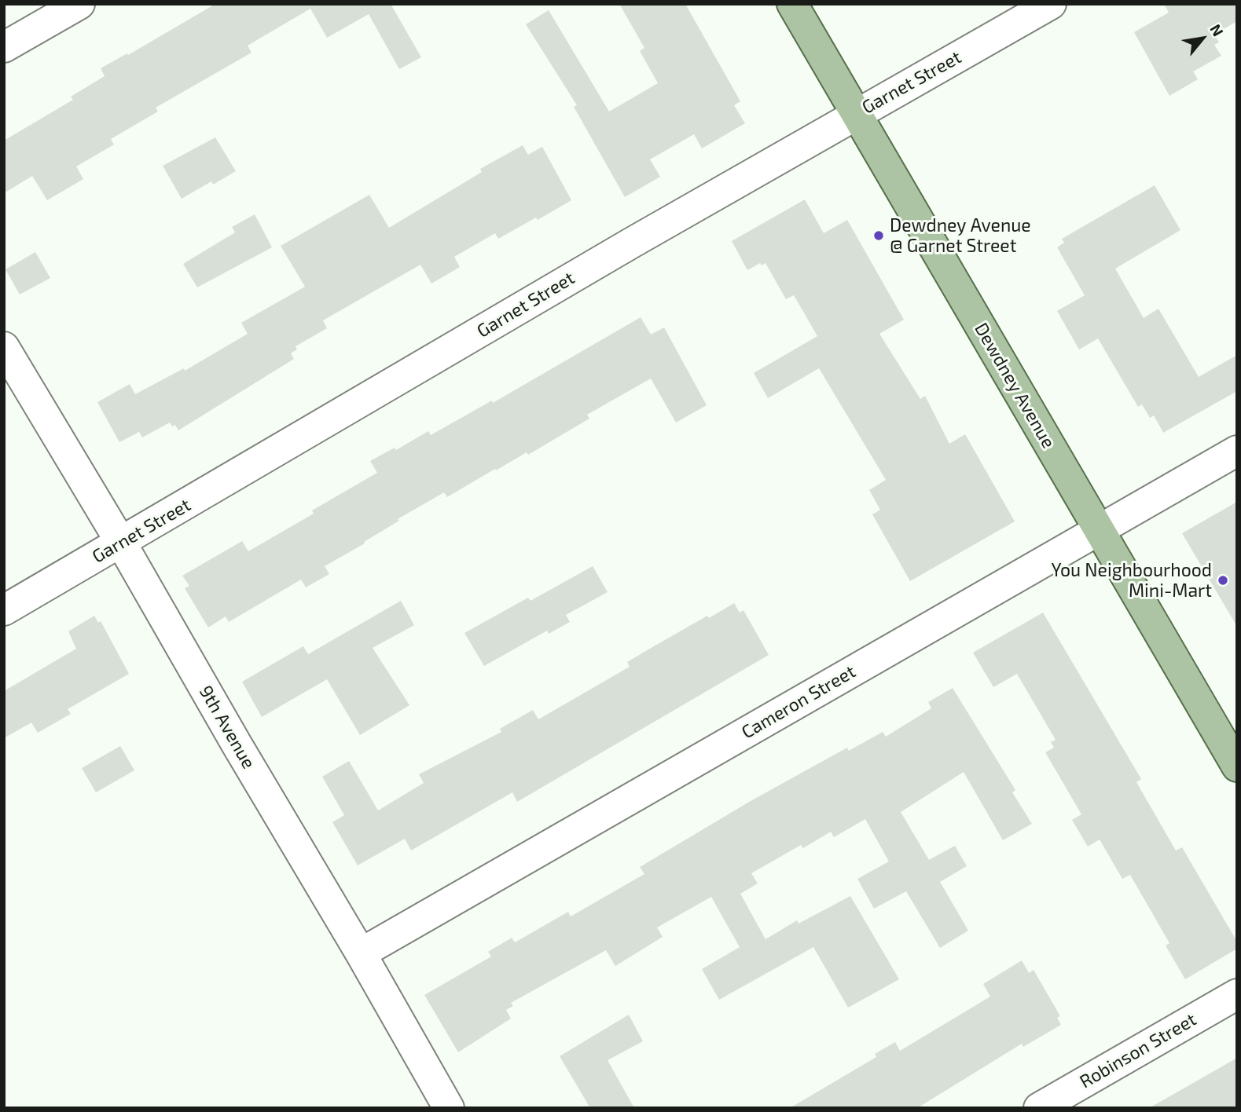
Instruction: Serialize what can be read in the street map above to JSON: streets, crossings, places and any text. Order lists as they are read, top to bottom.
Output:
{
  "streets": {
    "main road": ["Dewdney Avenue"],
    "street": [
      "Garnet Street",
      "Cameron Street",
      "9th Avenue",
      "Robinson Street"
    ]
  },
  "crossings": [
    ["Garnet Street", "Dewdney Avenue"],
    ["Garnet Street", "9th Avenue"],
    ["Dewdney Avenue", "Cameron Street"],
    ["Cameron Street", "9th Avenue"]
  ],
  "places": ["Dewdney Avenue @ Garnet Street", "You Neighbourhood Mini-Mart"],
  "north": "top right"
}
